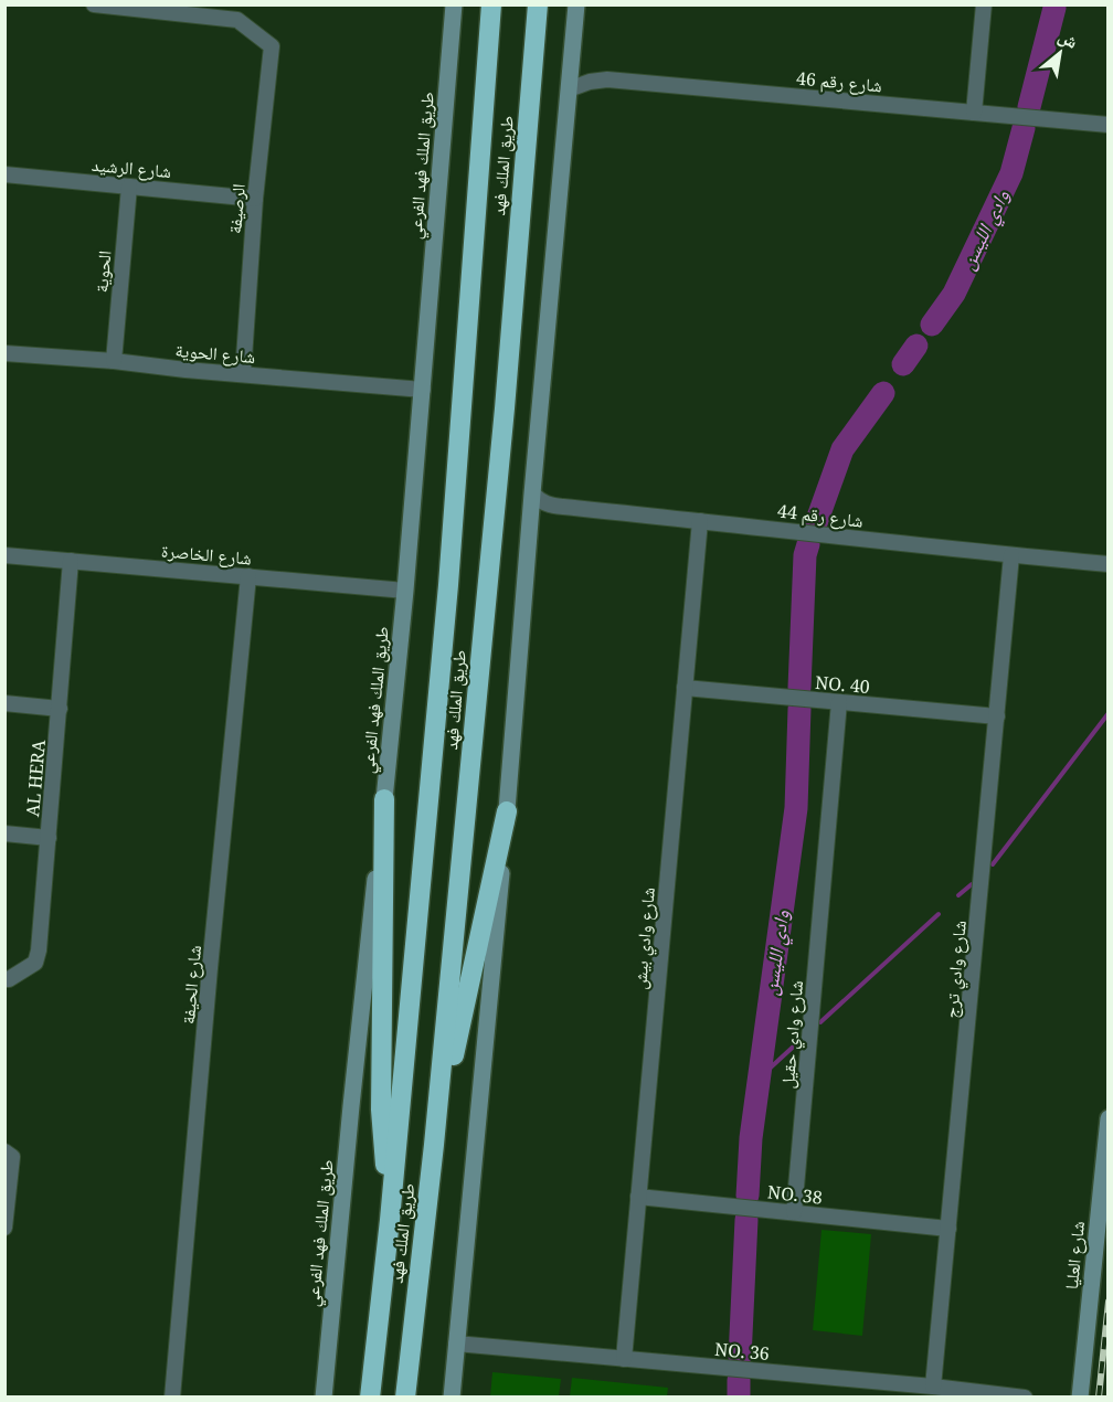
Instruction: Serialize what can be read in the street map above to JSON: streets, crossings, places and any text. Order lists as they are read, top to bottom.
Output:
{
  "streets": {
    "highway": ["طريق الملك فهد"],
    "main road": ["طريق الملك فهد الفرعي", "شارع العليا"],
    "street": [
      "شارع رقم 46",
      "شارع الرشيد",
      "الرصيفة",
      "الحوية",
      "شارع الحوية",
      "شارع رقم 44",
      "شارع الخاصرة",
      "NO. 40",
      "AL HERA",
      "شارع وادي بيش",
      "شارع وادي ترج",
      "شارع الحيفة",
      "شارع وادي حقيل",
      "NO. 38",
      "NO. 36"
    ]
  },
  "crossings": [
    ["طريق الملك فهد الفرعي", "شارع الحوية"],
    ["طريق الملك فهد الفرعي", "شارع الخاصرة"],
    ["شارع الرشيد", "الرصيفة"],
    ["شارع الرشيد", "الحوية"],
    ["الرصيفة", "شارع الحوية"],
    ["الحوية", "شارع الحوية"],
    ["شارع رقم 44", "شارع وادي بيش"],
    ["شارع رقم 44", "شارع وادي ترج"],
    ["شارع الخاصرة", "AL HERA"],
    ["شارع الخاصرة", "شارع الحيفة"],
    ["NO. 40", "شارع وادي بيش"],
    ["NO. 40", "شارع وادي ترج"],
    ["NO. 40", "شارع وادي حقيل"],
    ["شارع وادي بيش", "NO. 38"],
    ["شارع وادي بيش", "NO. 36"],
    ["شارع وادي ترج", "NO. 38"],
    ["شارع وادي ترج", "NO. 36"],
    ["شارع وادي حقيل", "NO. 38"]
  ],
  "water": ["وادي الليسن"],
  "north": "top right"
}
